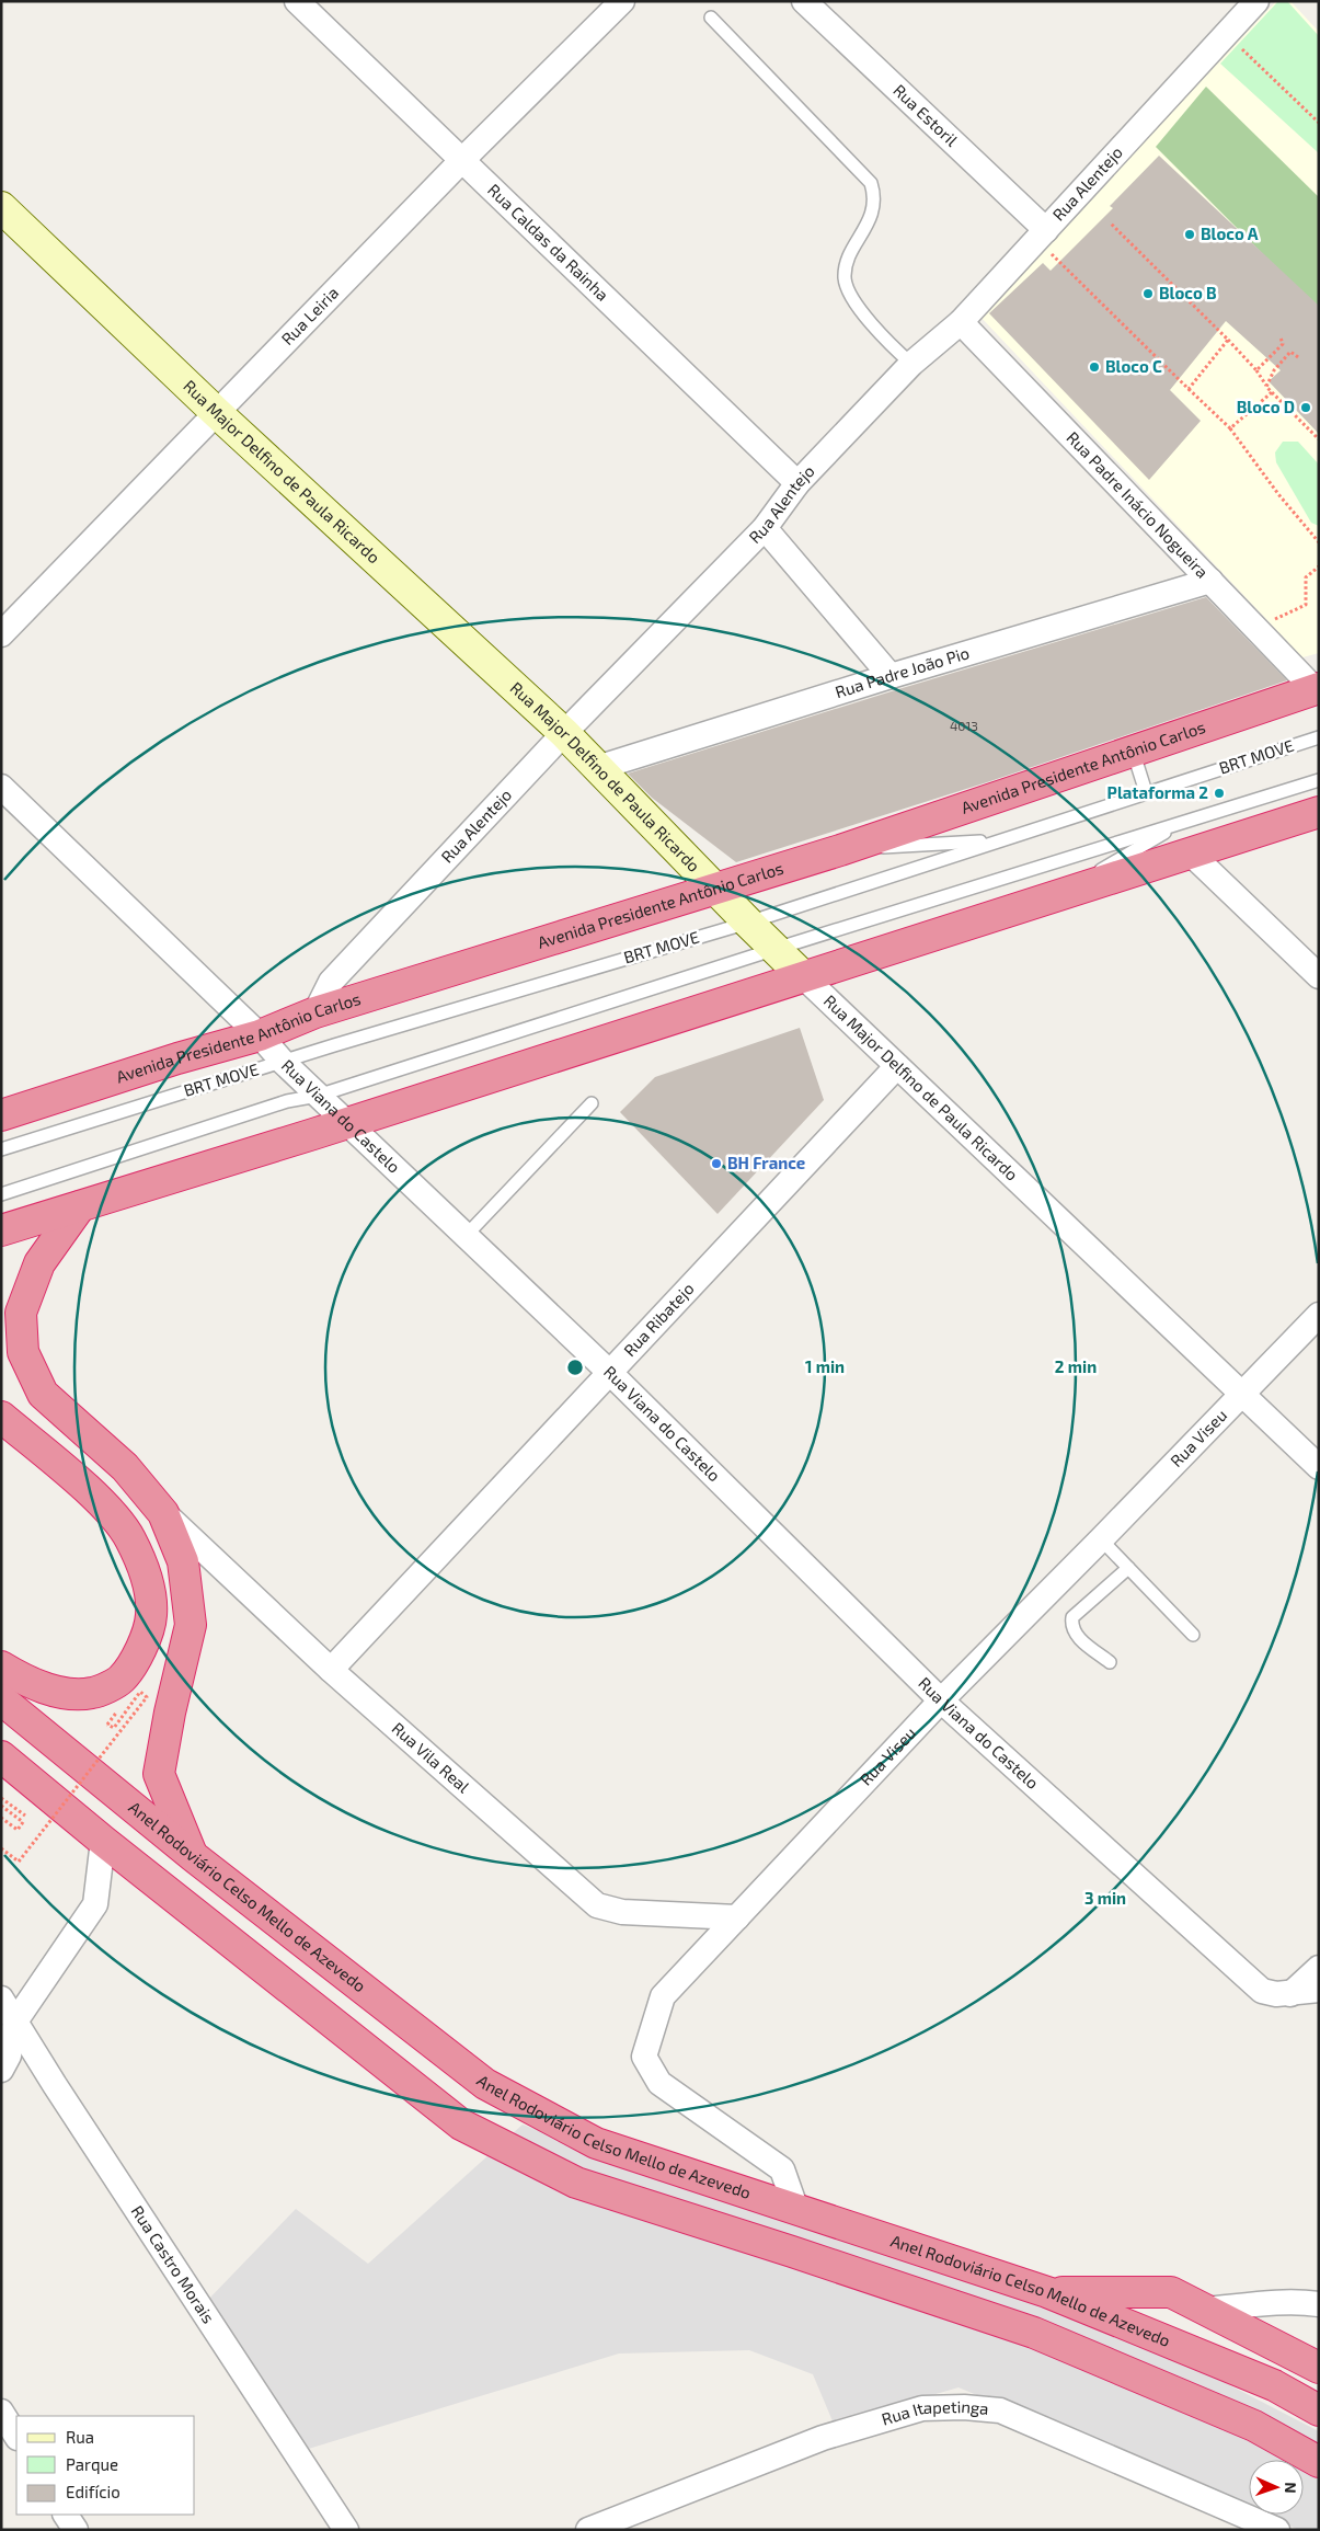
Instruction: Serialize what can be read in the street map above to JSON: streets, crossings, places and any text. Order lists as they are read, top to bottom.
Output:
{
  "streets": {
    "highway": ["Avenida Presidente Antônio Carlos", "Anel Rodoviário Celso Mello de Azevedo"],
    "street": [
      "Rua Estoril",
      "Rua Alentejo",
      "Rua Caldas da Rainha",
      "Rua Leiria",
      "Rua Major Delfino de Paula Ricardo",
      "Rua Padre Inácio Nogueira",
      "Rua Padre João Pio",
      "Rua Viana do Castelo",
      "Rua Ribatejo",
      "Rua Viseu",
      "Rua Vila Real",
      "Rua Castro Morais",
      "Rua Itapetinga"
    ],
    "lane": ["BRT MOVE"]
  },
  "crossings": [
    ["Rua Estoril", "Rua Alentejo"],
    ["Rua Alentejo", "Rua Caldas da Rainha"],
    ["Rua Alentejo", "Rua Major Delfino de Paula Ricardo"],
    ["Rua Alentejo", "Rua Padre Inácio Nogueira"],
    ["Rua Alentejo", "Avenida Presidente Antônio Carlos"],
    ["Rua Caldas da Rainha", "Rua Leiria"],
    ["Rua Leiria", "Rua Major Delfino de Paula Ricardo"],
    ["Rua Major Delfino de Paula Ricardo", "Rua Padre João Pio"],
    ["Rua Major Delfino de Paula Ricardo", "BRT MOVE"],
    ["Rua Major Delfino de Paula Ricardo", "Avenida Presidente Antônio Carlos"],
    ["Rua Major Delfino de Paula Ricardo", "Rua Ribatejo"],
    ["Rua Major Delfino de Paula Ricardo", "Rua Viseu"],
    ["Rua Padre Inácio Nogueira", "Rua Padre João Pio"],
    ["Rua Padre Inácio Nogueira", "Avenida Presidente Antônio Carlos"],
    ["BRT MOVE", "Rua Viana do Castelo"],
    ["Avenida Presidente Antônio Carlos", "Rua Viana do Castelo"],
    ["Rua Viana do Castelo", "Rua Ribatejo"],
    ["Rua Viana do Castelo", "Rua Viseu"],
    ["Rua Ribatejo", "Rua Vila Real"],
    ["Rua Viseu", "Rua Vila Real"],
    ["Rua Viseu", "Anel Rodoviário Celso Mello de Azevedo"]
  ],
  "places": [
    "Bloco A",
    "Bloco B",
    "Bloco C",
    "Bloco D",
    "Plataforma 2",
    "BH France"
  ],
  "house_numbers": ["4013"],
  "legend": ["Rua", "Parque", "Edifício"],
  "north": "right",
  "rings": ["1 min", "2 min", "3 min"]
}
